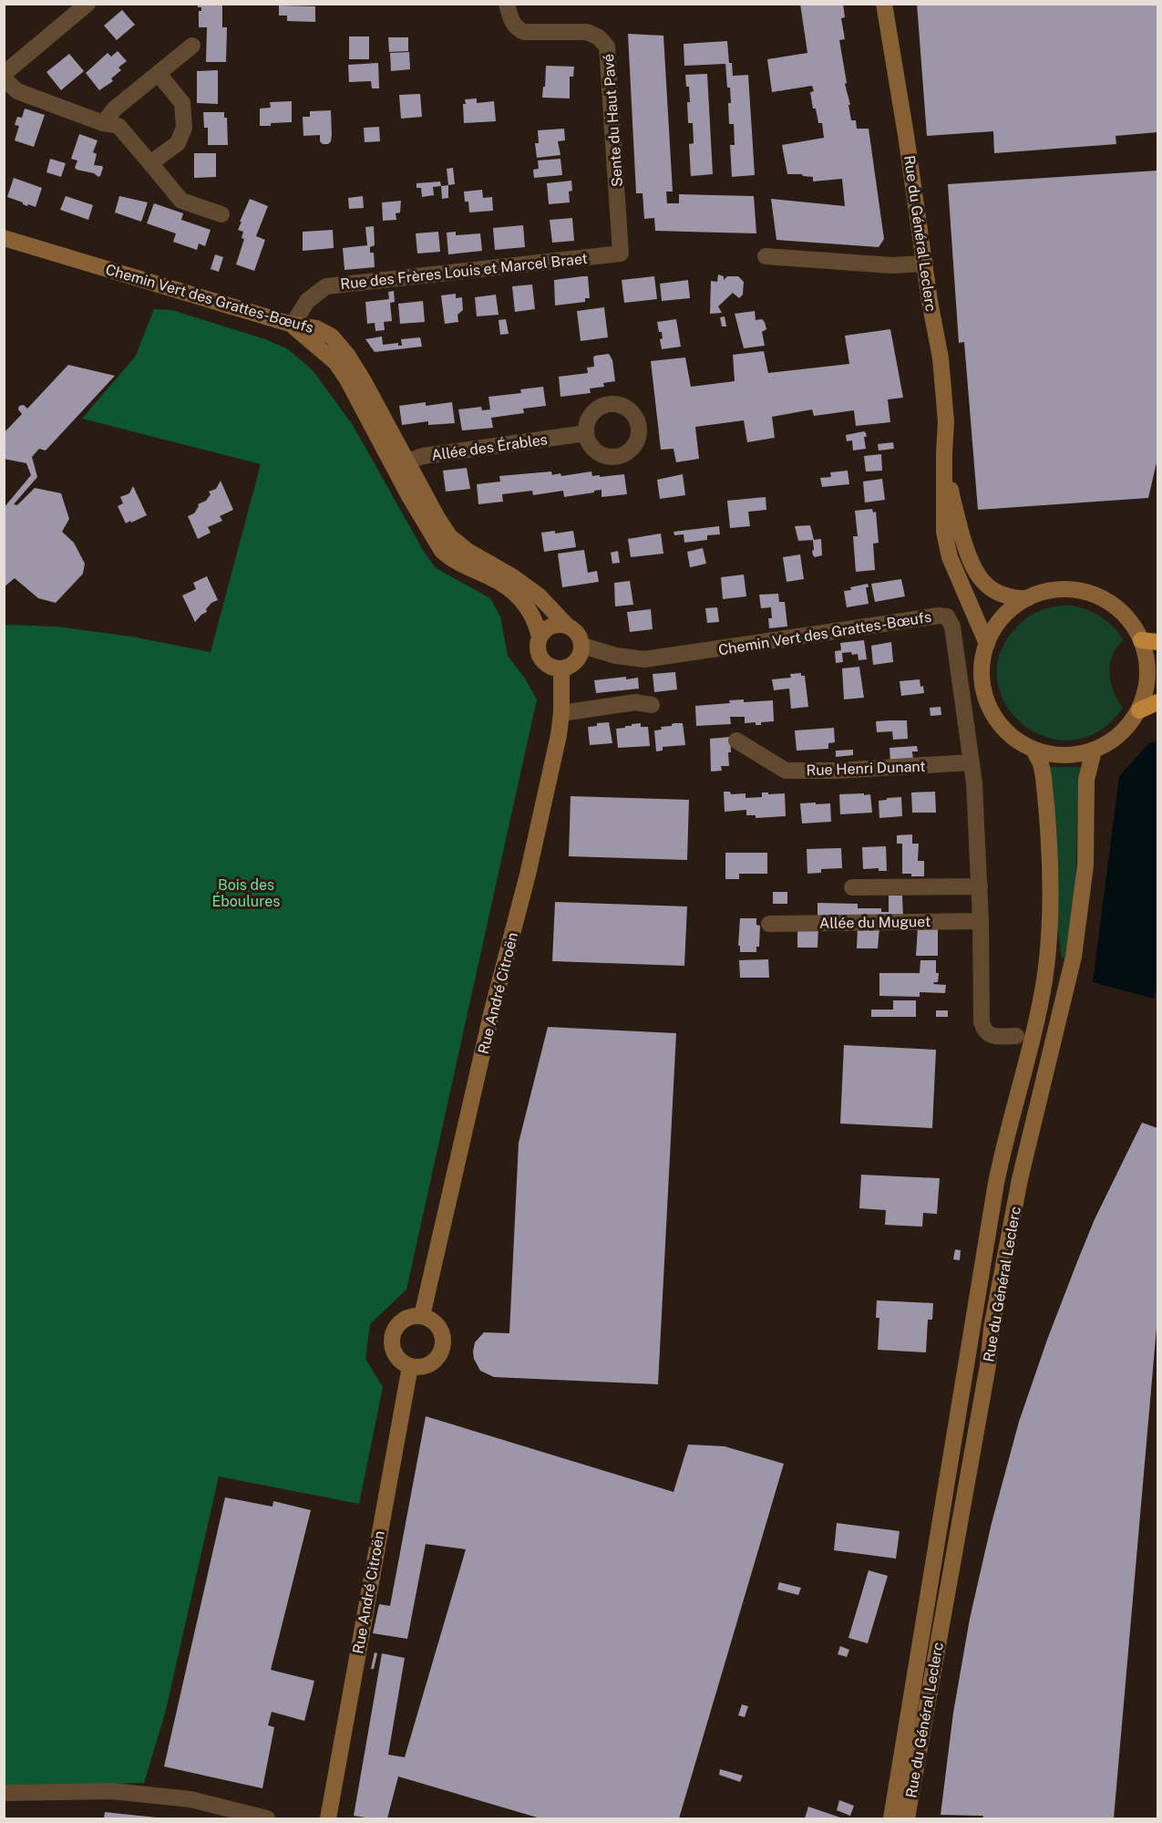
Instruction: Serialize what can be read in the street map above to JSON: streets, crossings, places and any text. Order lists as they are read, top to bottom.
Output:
{
  "streets": {
    "main road": ["Rue du Général Leclerc", "Chemin Vert des Grattes-Bœufs", "Rue André Citroën"],
    "street": [
      "Sente du Haut Pavé",
      "Rue des Frères Louis et Marcel Braet",
      "Allée des Érables",
      "Rue Henri Dunant",
      "Allée du Muguet"
    ]
  },
  "crossings": [
    ["Sente du Haut Pavé", "Rue des Frères Louis et Marcel Braet"],
    ["Rue des Frères Louis et Marcel Braet", "Chemin Vert des Grattes-Bœufs"],
    ["Chemin Vert des Grattes-Bœufs", "Allée des Érables"],
    ["Chemin Vert des Grattes-Bœufs", "Rue Henri Dunant"],
    ["Chemin Vert des Grattes-Bœufs", "Allée du Muguet"],
    ["Chemin Vert des Grattes-Bœufs", "Rue André Citroën"]
  ],
  "parks": ["Bois des Éboulures"]
}
